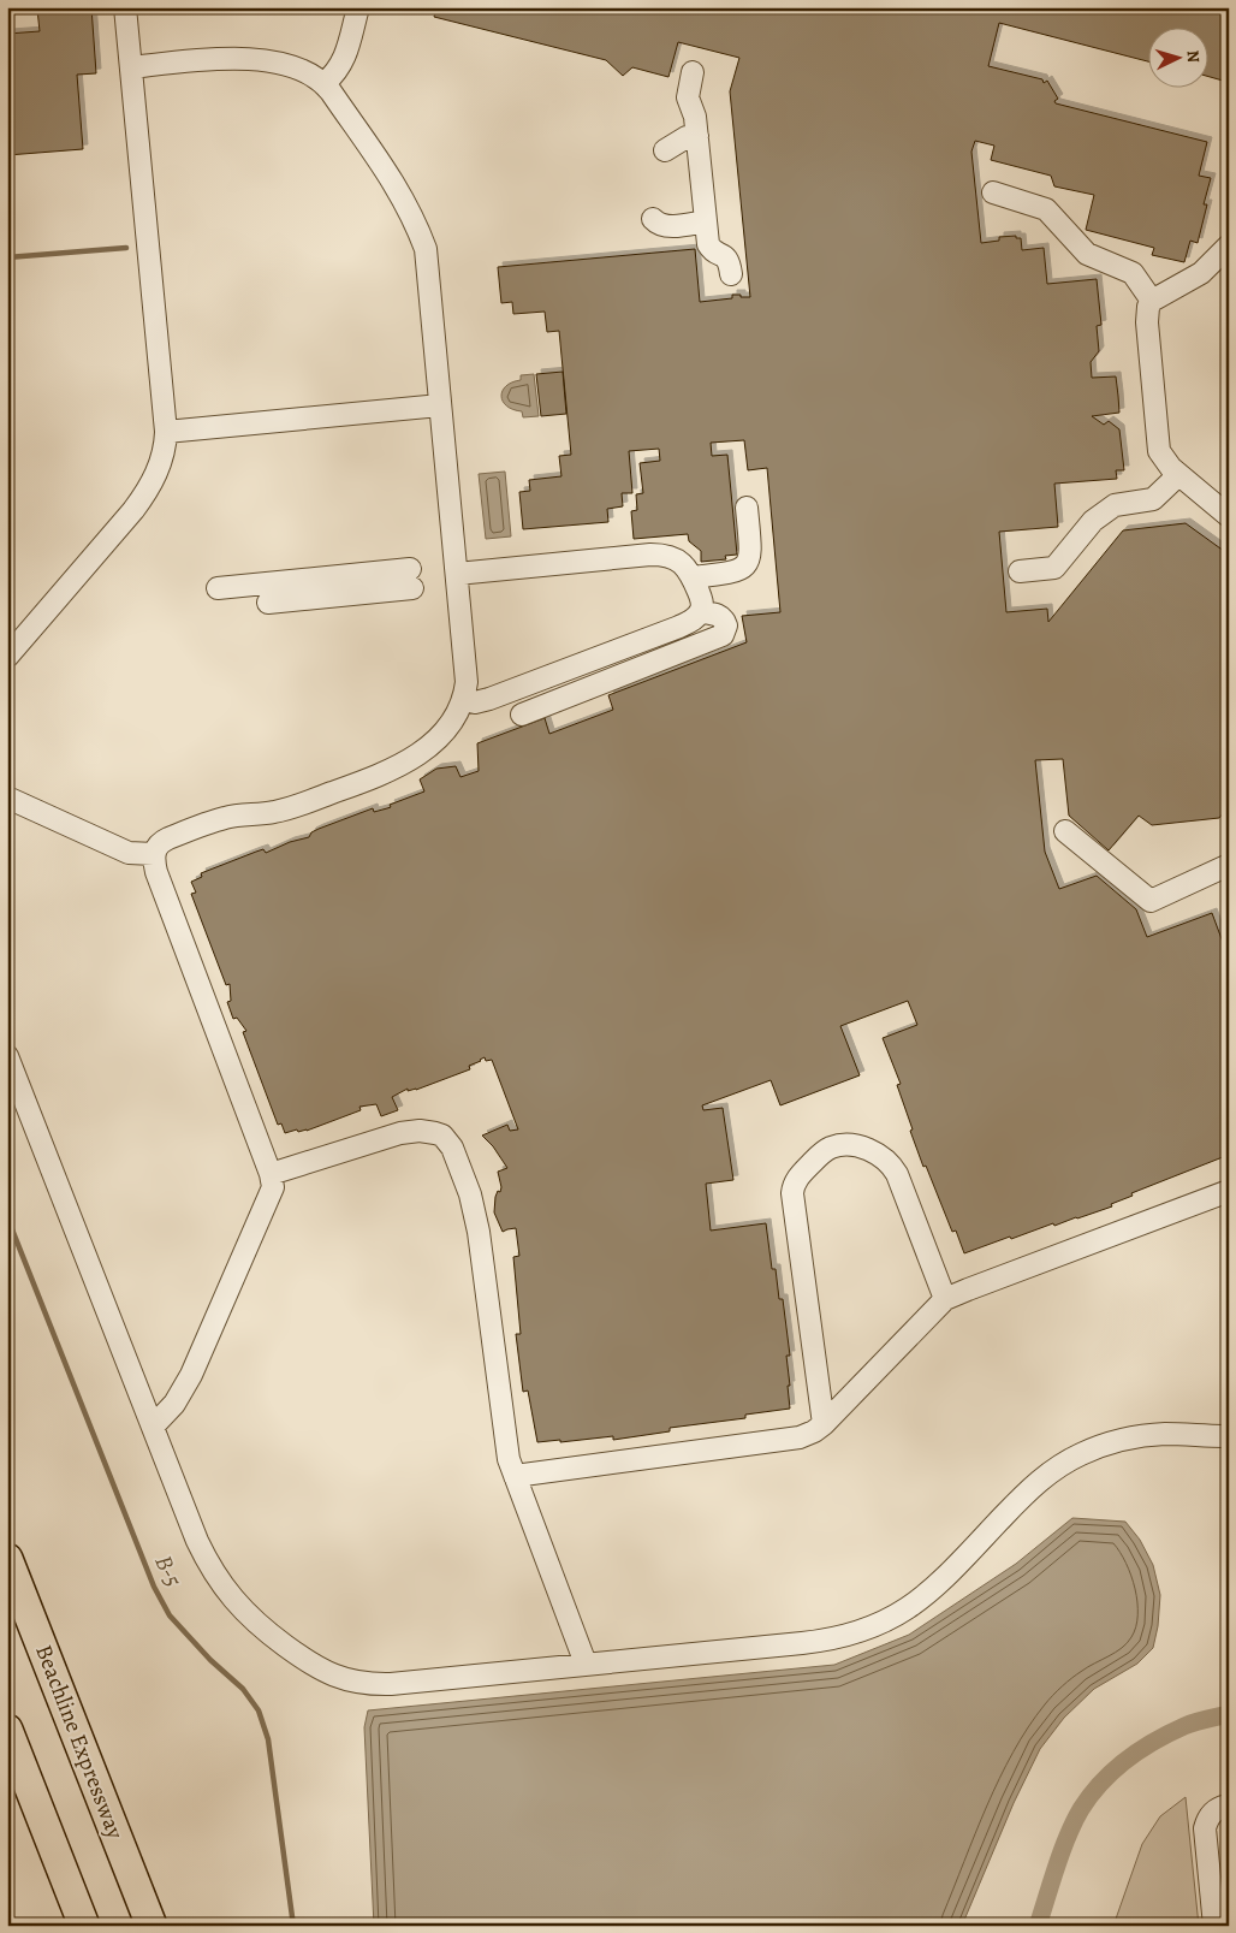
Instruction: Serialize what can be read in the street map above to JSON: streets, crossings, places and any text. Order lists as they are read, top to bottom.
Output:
{
  "streets": {
    "highway": ["Beachline Expressway"]
  },
  "water": ["B-5"],
  "north": "right"
}
